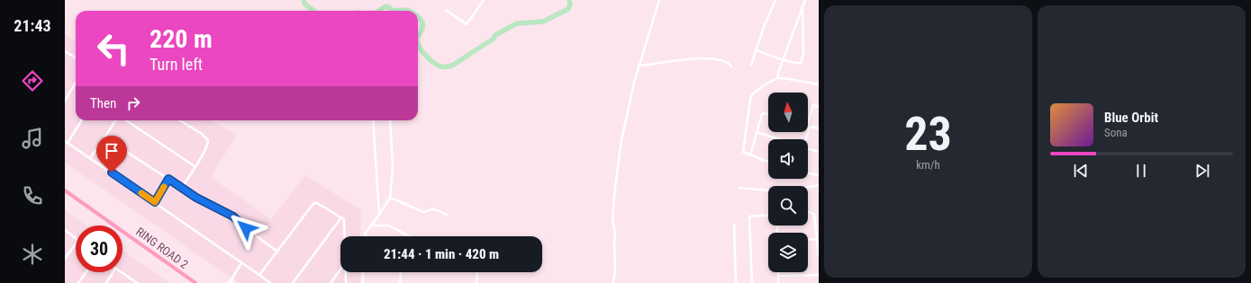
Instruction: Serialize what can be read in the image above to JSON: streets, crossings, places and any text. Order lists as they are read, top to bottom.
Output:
{
  "streets": {
    "main road": ["RING ROAD 2"]
  },
  "north": "top",
  "page": {
    "tabs": "21:43",
    "tile": ["23", "km/h"],
    "turn": ["220 m", "Turn left"],
    "then": "Then",
    "song": ["Blue Orbit", "Sona"],
    "limit": "30",
    "trip": "21:44 · 1 min · 420 m"
  }
}
